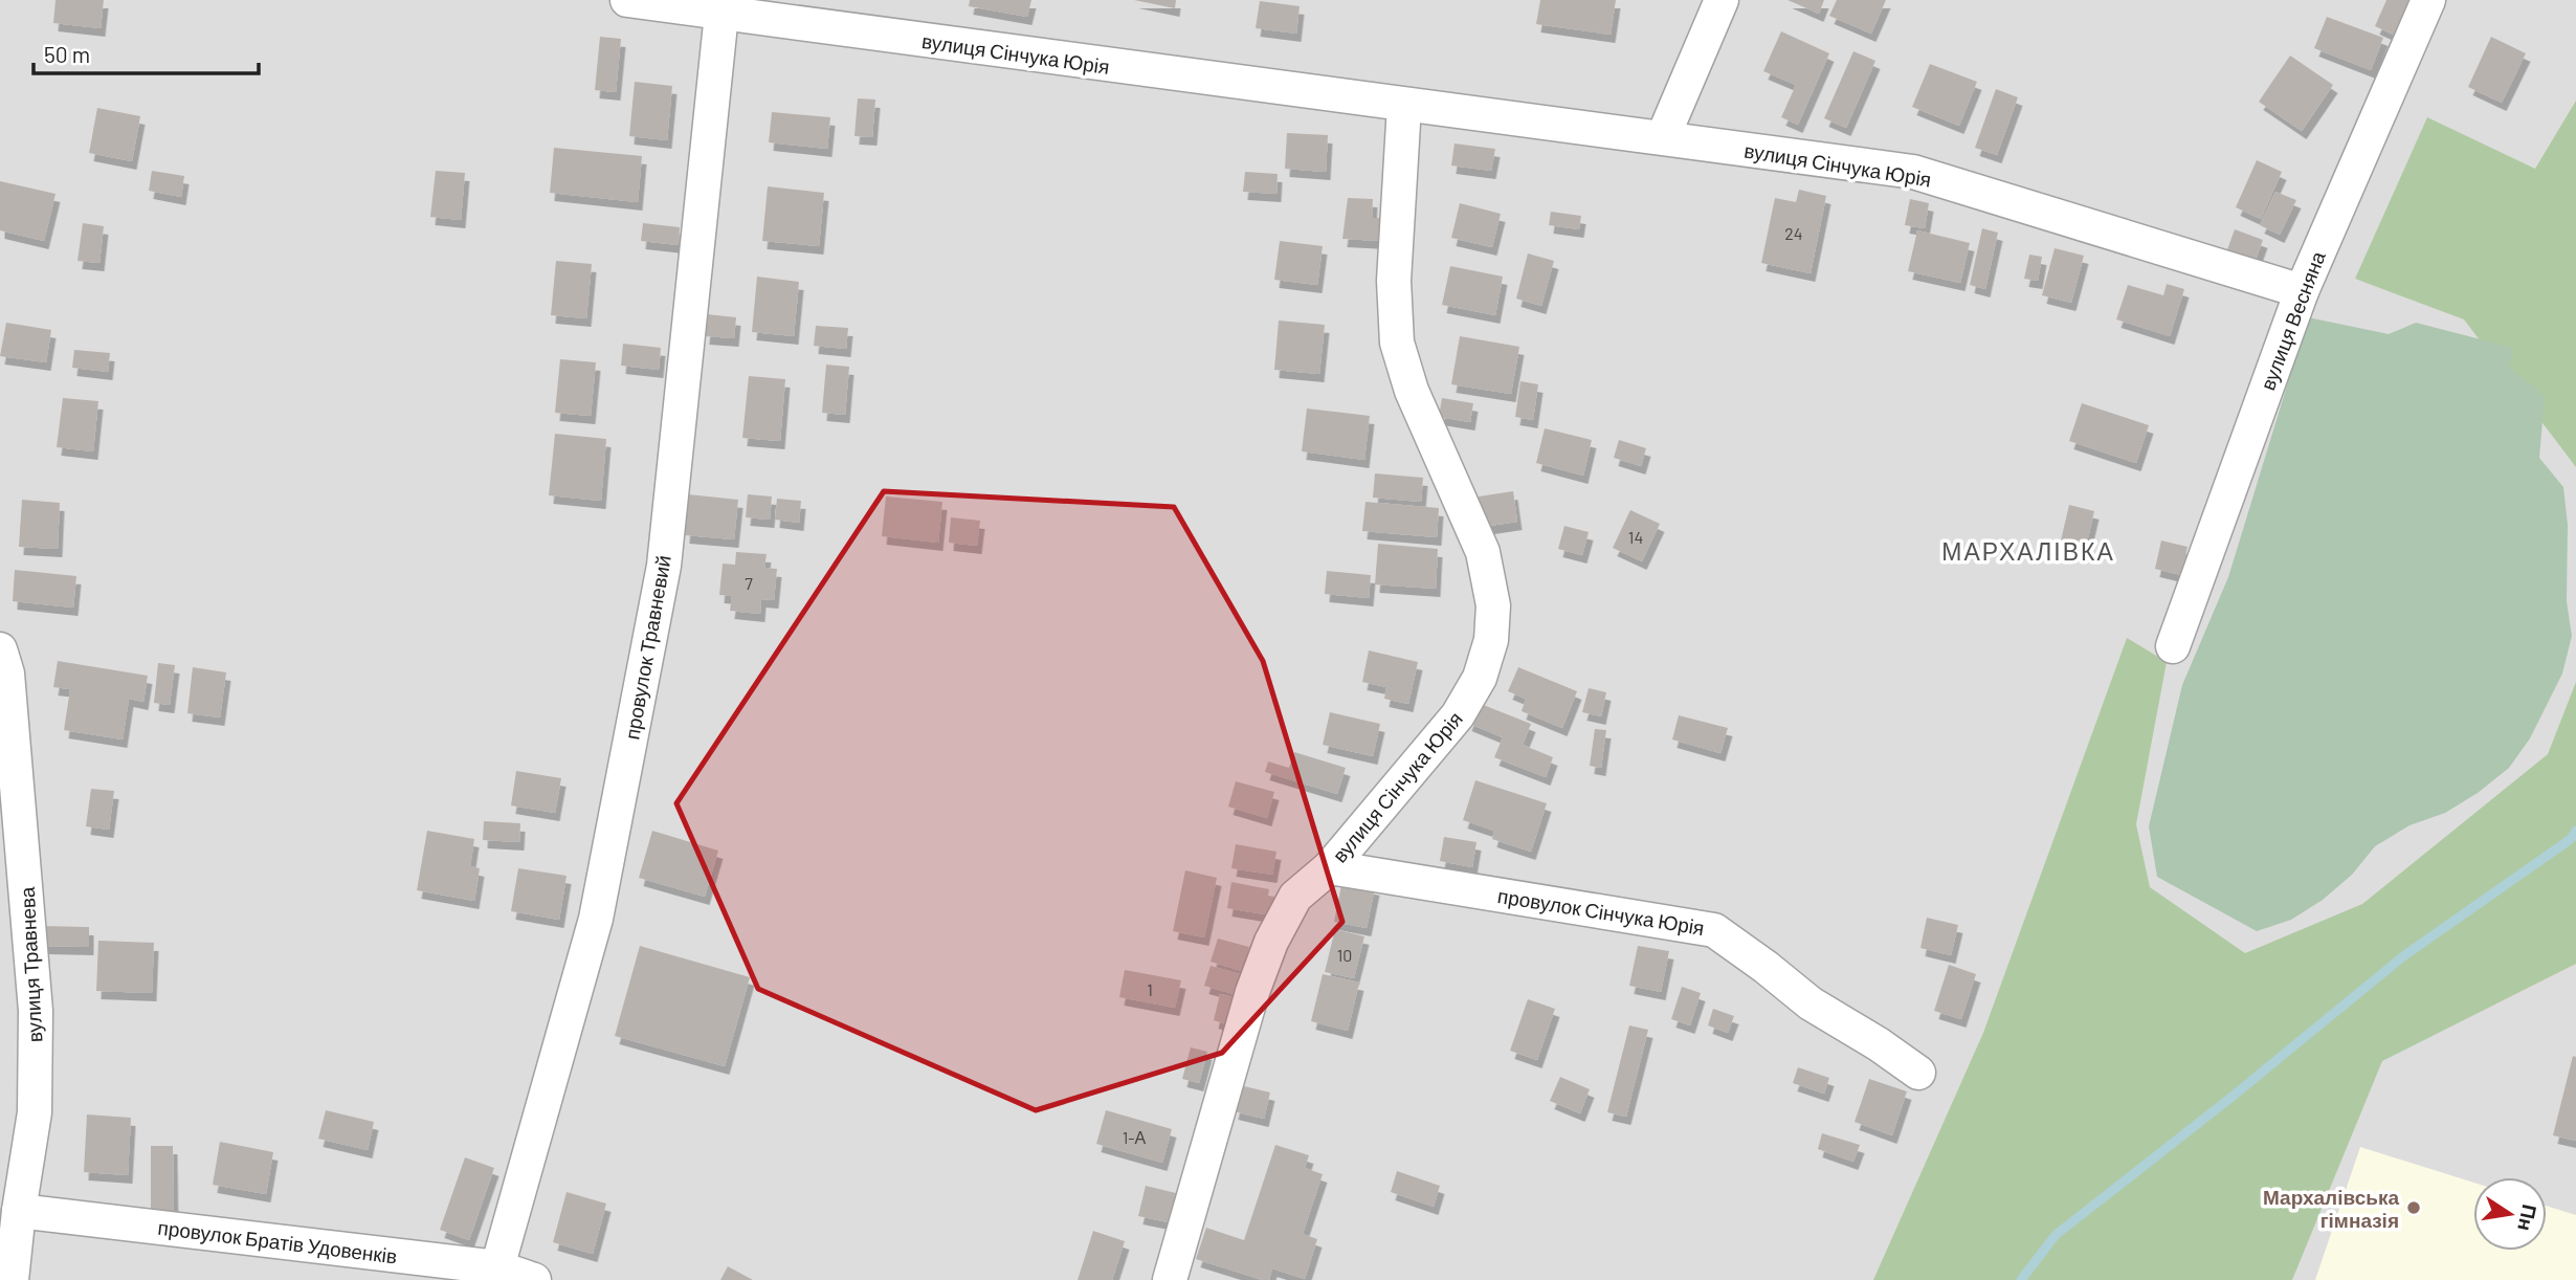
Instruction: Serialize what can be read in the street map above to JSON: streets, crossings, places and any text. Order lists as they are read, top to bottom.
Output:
{
  "streets": {
    "street": [
      "вулиця Сінчука Юрія",
      "вулиця Весняна",
      "провулок Травневий",
      "провулок Сінчука Юрія",
      "вулиця Травнева",
      "провулок Братів Удовенків"
    ]
  },
  "crossings": [
    ["вулиця Сінчука Юрія", "вулиця Весняна"],
    ["вулиця Сінчука Юрія", "провулок Травневий"],
    ["вулиця Сінчука Юрія", "провулок Сінчука Юрія"],
    ["провулок Травневий", "провулок Братів Удовенків"],
    ["вулиця Травнева", "провулок Братів Удовенків"]
  ],
  "districts": ["МАРХАЛІВКА"],
  "places": ["Мархалівська гімназія"],
  "house_numbers": [
    "24",
    "14",
    "7",
    "10",
    "1",
    "1-А"
  ],
  "scale_bar": "50 m",
  "north": "right"
}
